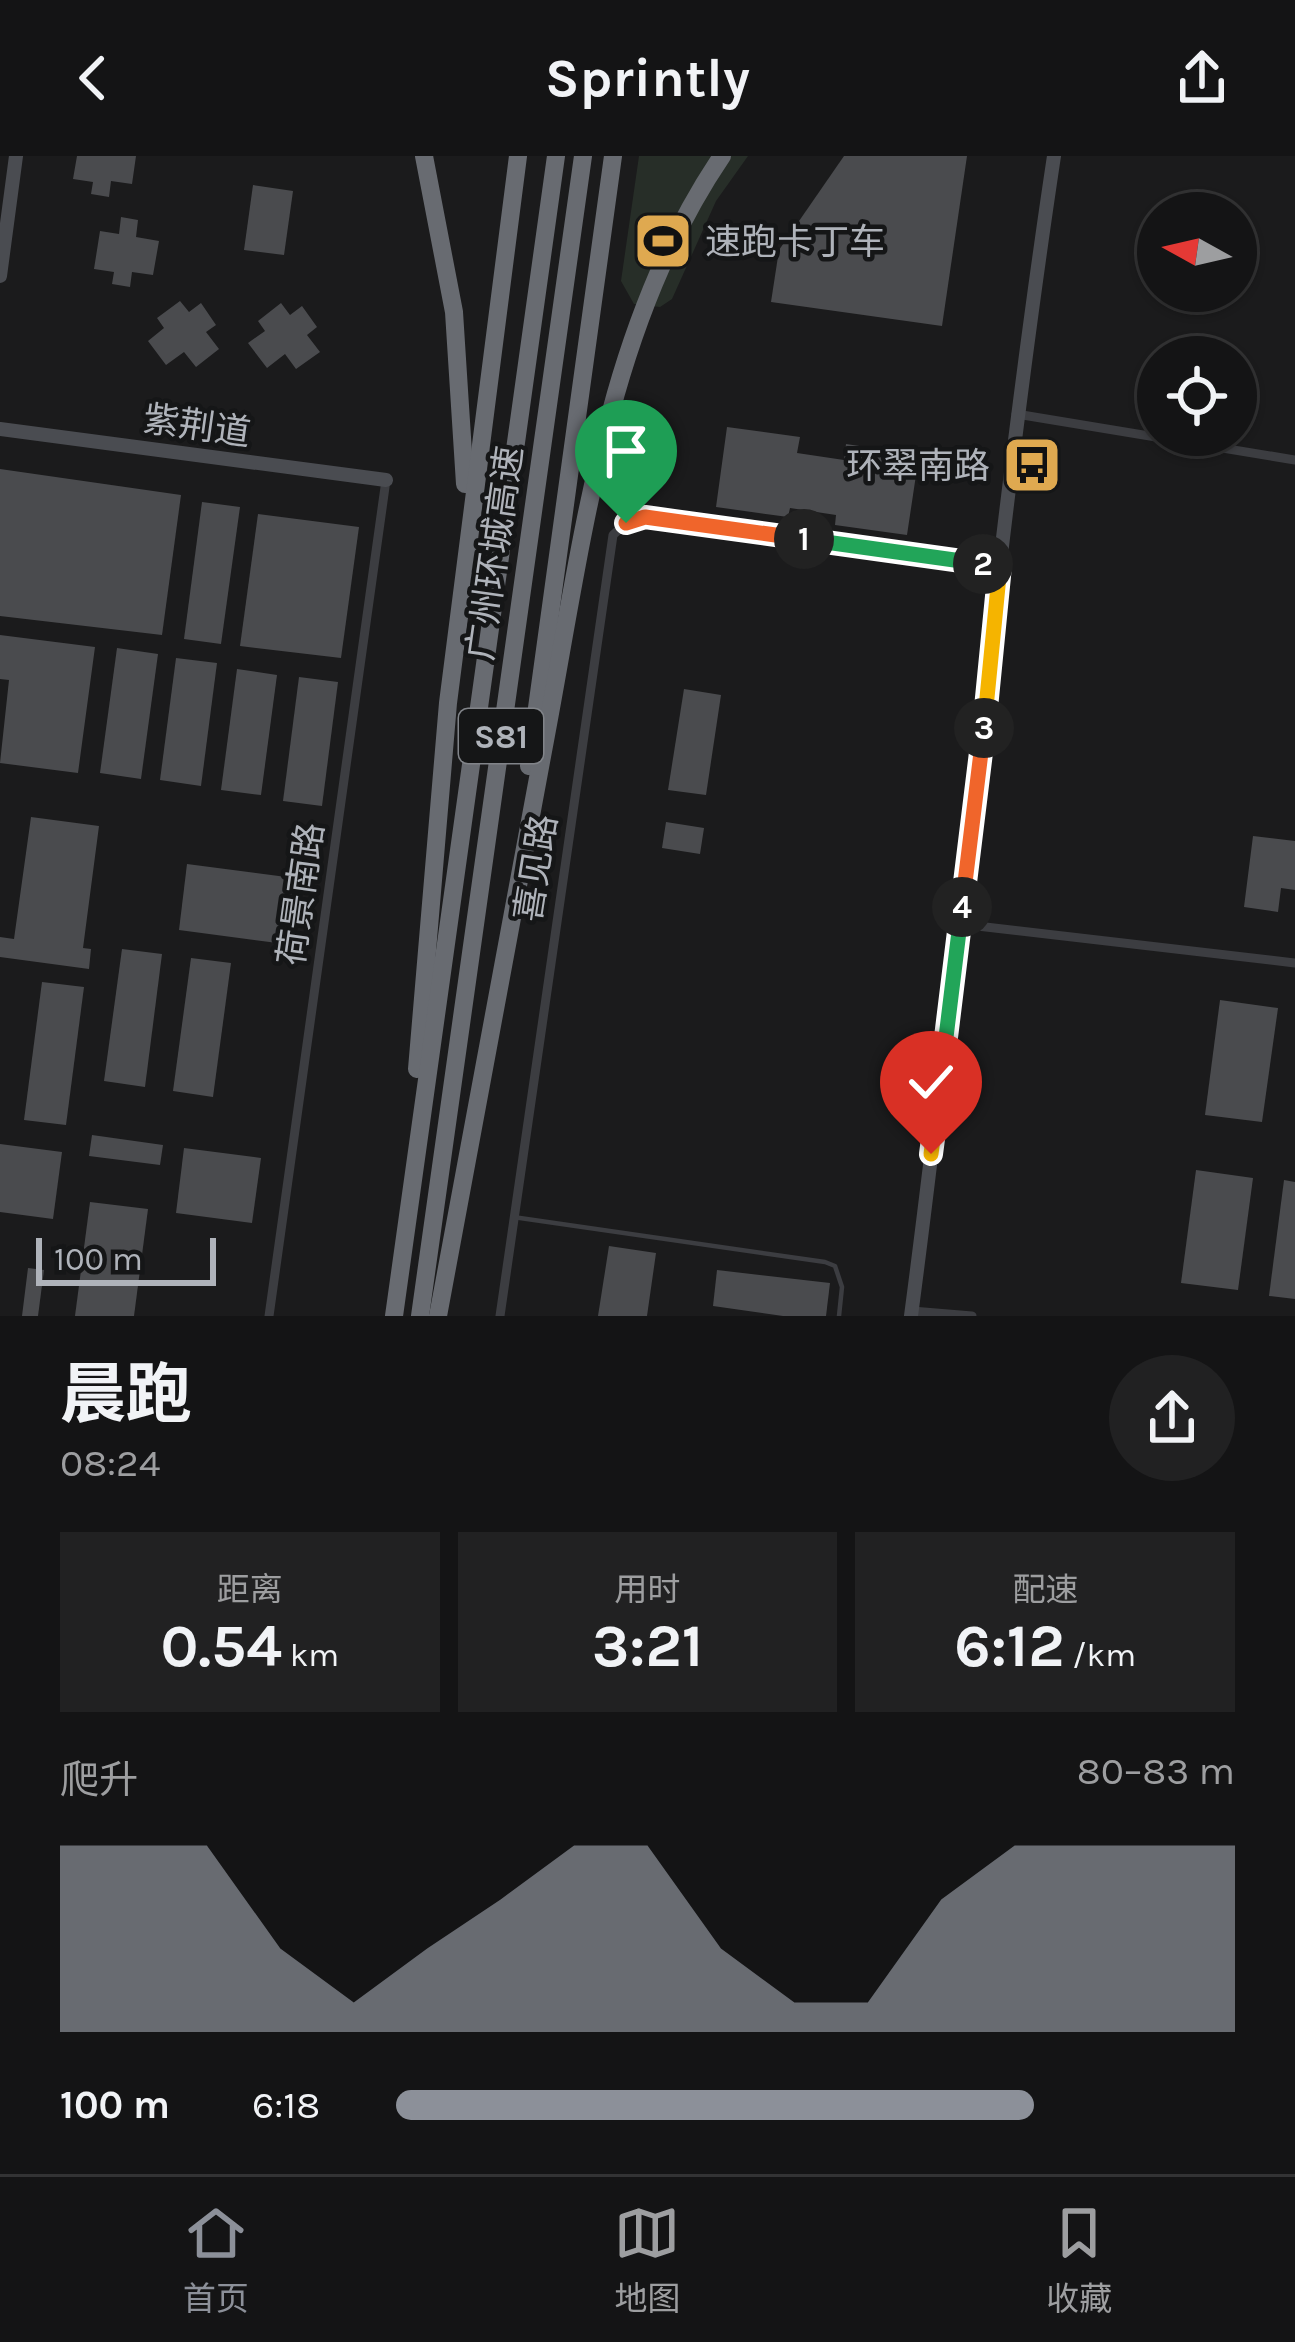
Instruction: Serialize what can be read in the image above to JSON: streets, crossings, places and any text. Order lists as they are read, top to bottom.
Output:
{
  "streets": {
    "highway": ["广州环城高速", "S81"],
    "street": ["紫荆道", "喜见路", "荷景南路"]
  },
  "crossings": [
    ["紫荆道", "荷景南路"]
  ],
  "places": {
    "sports": ["速跑卡丁车"],
    "bus stop": ["环翠南路"]
  },
  "scale_bar": "100 m",
  "north": "left",
  "page": {
    "header": "Sprintly",
    "pins": [
      "1",
      "2",
      "3",
      "4"
    ],
    "scale": "100 m",
    "heading": ["晨跑", "08:24"],
    "stats": [
      ["距离", "0.54 km"],
      ["用时", "3:21"],
      ["配速", "6:12 /km"]
    ],
    "chart": ["爬升", "80–83 m"],
    "list": [
      {
        "name": "100 m",
        "note": "6:18"
      }
    ],
    "tabs": ["首页", "地图", "收藏"]
  }
}
